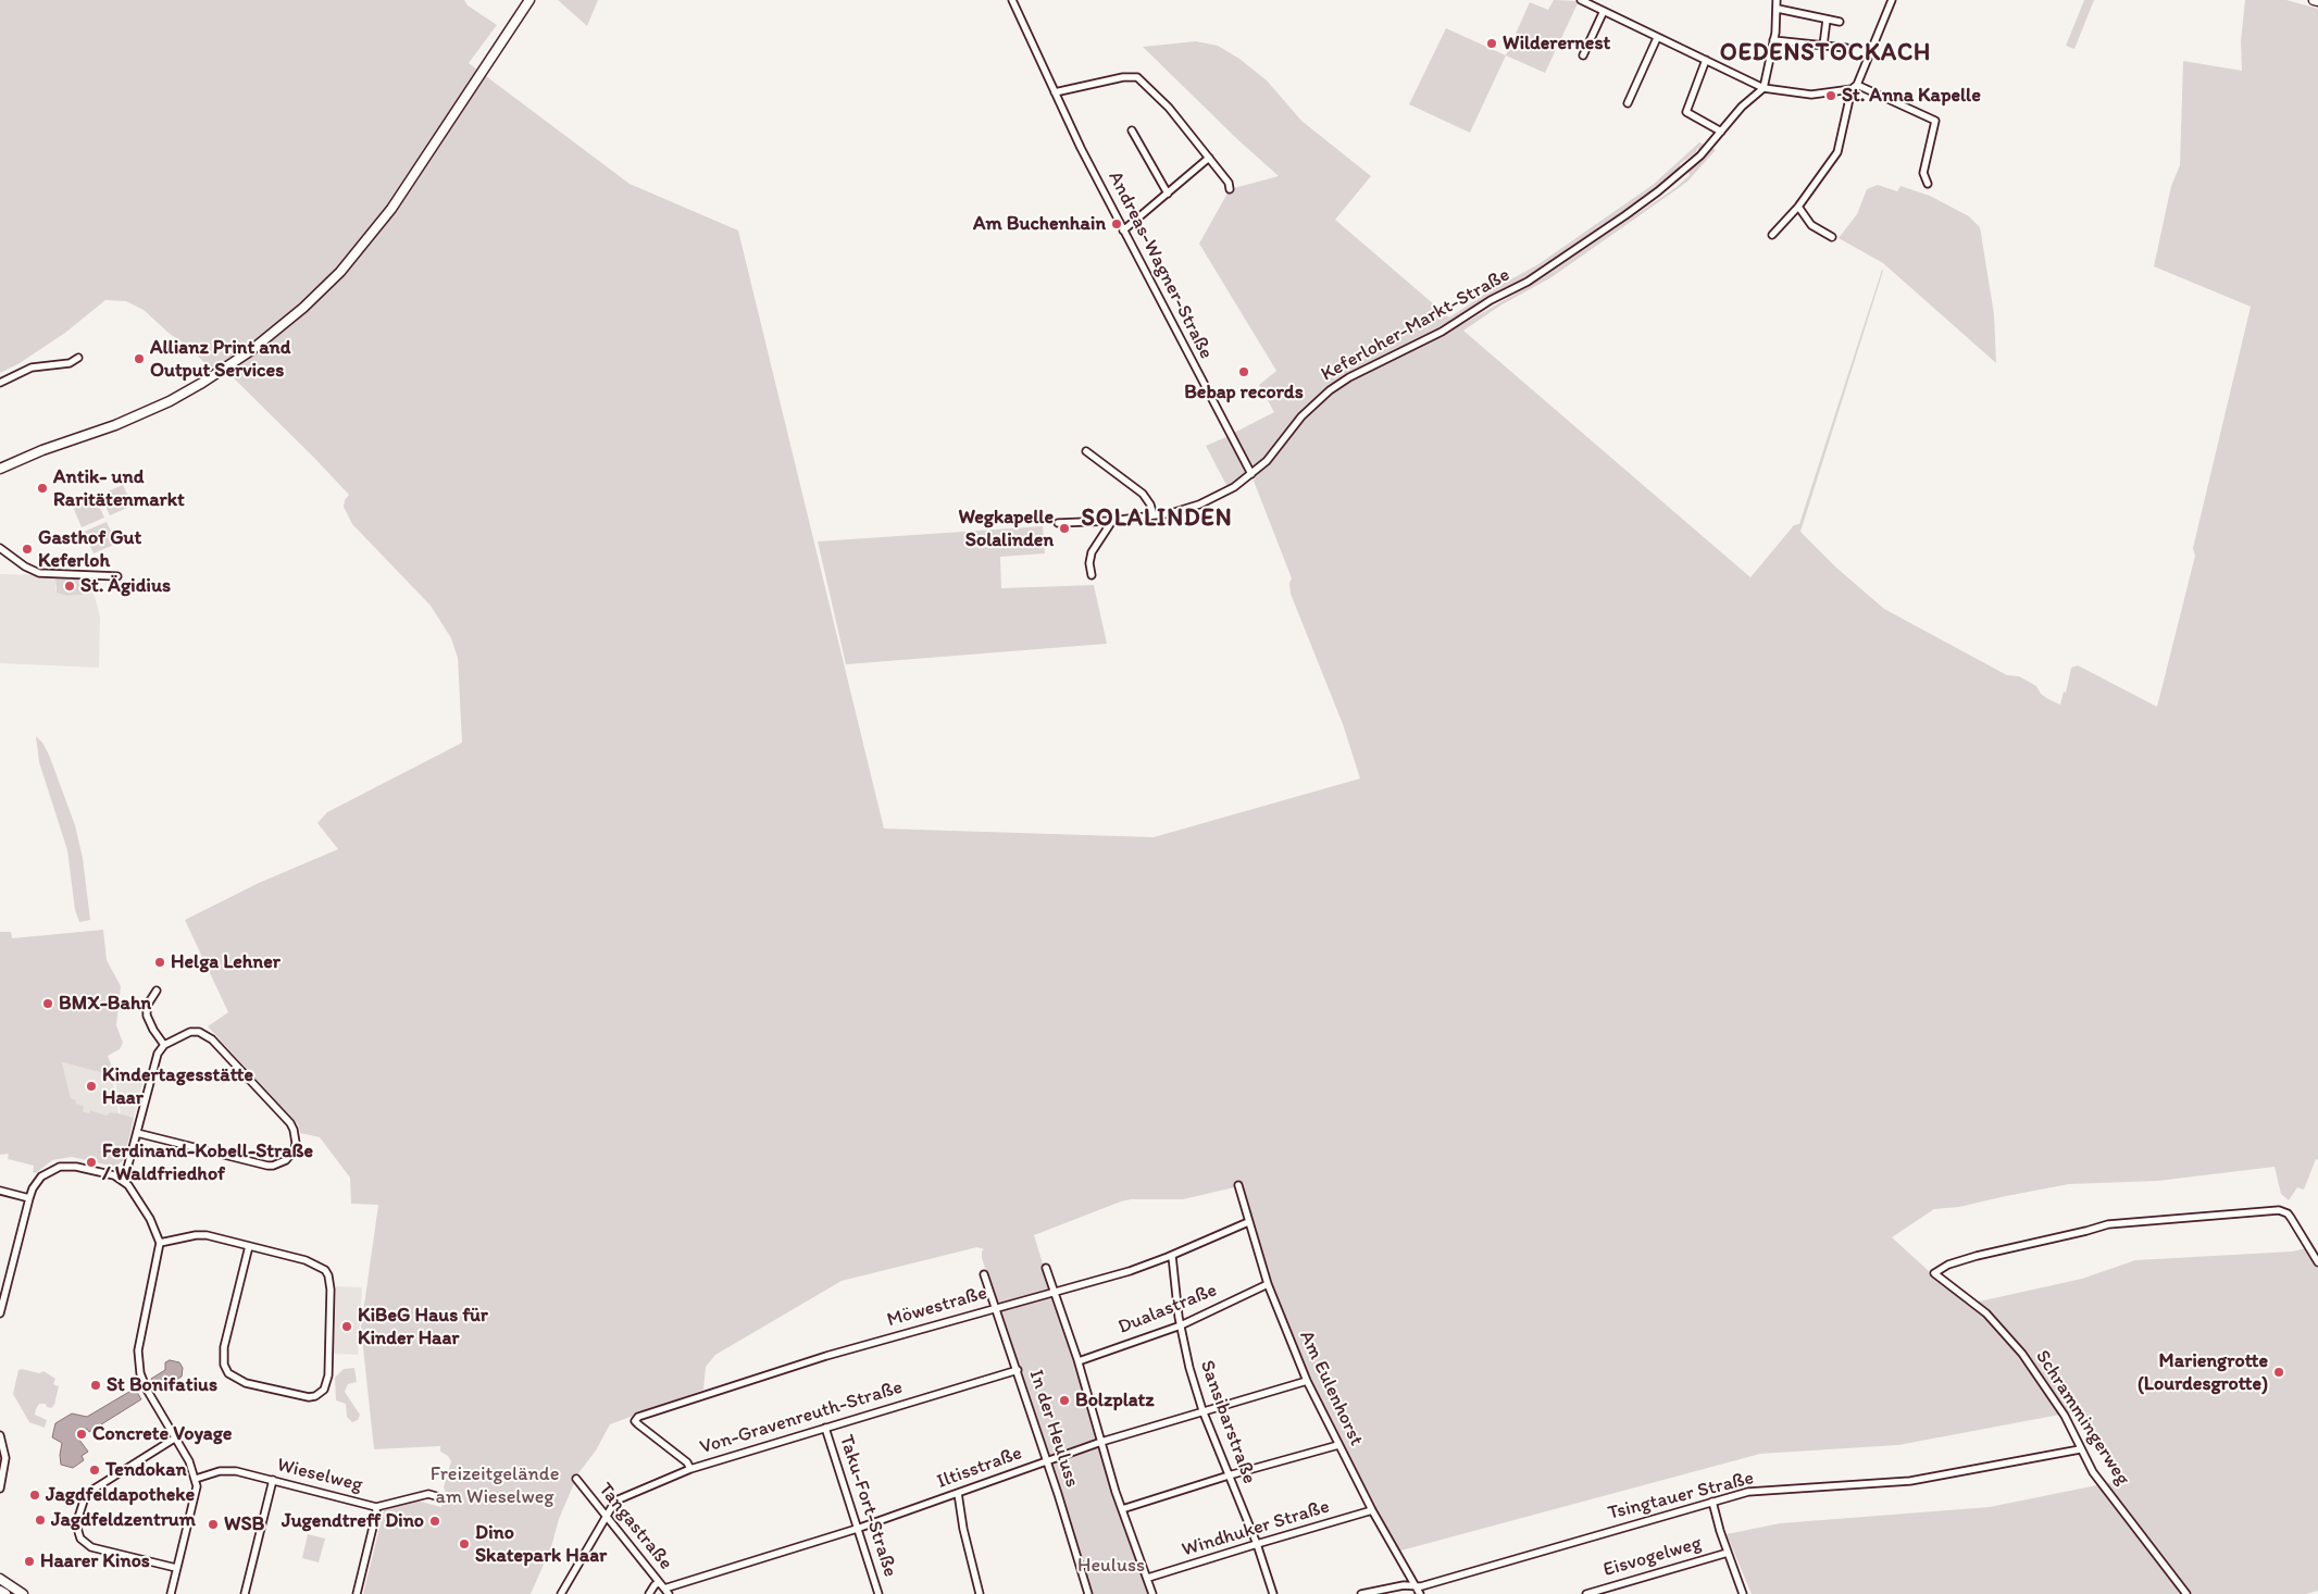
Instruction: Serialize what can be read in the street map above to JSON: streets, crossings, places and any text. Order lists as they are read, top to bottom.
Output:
{
  "streets": {
    "street": [
      "Andreas-Wagner-Straße",
      "Keferloher-Markt-Straße",
      "Möwestraße",
      "Dualastraße",
      "Am Eulenhorst",
      "Von-Gravenreuth-Straße",
      "Schrammingerweg",
      "Sansibarstraße",
      "In der Heuluss",
      "Iltisstraße",
      "Wieselweg",
      "Tsingtauer Straße",
      "Taku-Fort-Straße",
      "Tangastraße",
      "Windhuker Straße",
      "Eisvogelweg"
    ]
  },
  "crossings": [
    ["Andreas-Wagner-Straße", "Keferloher-Markt-Straße"],
    ["Möwestraße", "Am Eulenhorst"],
    ["Möwestraße", "Von-Gravenreuth-Straße"],
    ["Möwestraße", "Sansibarstraße"],
    ["Möwestraße", "In der Heuluss"],
    ["Dualastraße", "Am Eulenhorst"],
    ["Dualastraße", "Sansibarstraße"],
    ["Dualastraße", "In der Heuluss"],
    ["Am Eulenhorst", "Iltisstraße"],
    ["Am Eulenhorst", "Tsingtauer Straße"],
    ["Am Eulenhorst", "Windhuker Straße"],
    ["Von-Gravenreuth-Straße", "In der Heuluss"],
    ["Von-Gravenreuth-Straße", "Taku-Fort-Straße"],
    ["Von-Gravenreuth-Straße", "Tangastraße"],
    ["Schrammingerweg", "Tsingtauer Straße"],
    ["Sansibarstraße", "Iltisstraße"],
    ["Sansibarstraße", "Windhuker Straße"],
    ["In der Heuluss", "Iltisstraße"],
    ["In der Heuluss", "Windhuker Straße"],
    ["Iltisstraße", "Taku-Fort-Straße"],
    ["Iltisstraße", "Tangastraße"]
  ],
  "districts": ["OEDENSTOCKACH", "SOLALINDEN"],
  "parks": ["Freizeitgelände am Wieselweg", "Heuluss"],
  "places": [
    "Wilderernest",
    "St. Anna Kapelle",
    "Am Buchenhain",
    "Allianz Print and Output Services",
    "Bebap records",
    "Antik- und Raritätenmarkt",
    "Wegkapelle Solalinden",
    "Gasthof Gut Keferloh",
    "St. Ägidius",
    "Helga Lehner",
    "BMX-Bahn",
    "Kindertagesstätte Haar",
    "Ferdinand-Kobell-Straße / Waldfriedhof",
    "KiBeG Haus für Kinder Haar",
    "Mariengrotte (Lourdesgrotte)",
    "St Bonifatius",
    "Bolzplatz",
    "Concrete Voyage",
    "Tendokan",
    "Jagdfeldapotheke",
    "Jagdfeldzentrum",
    "Jugendtreff Dino",
    "WSB",
    "Dino Skatepark Haar",
    "Haarer Kinos"
  ]
}
